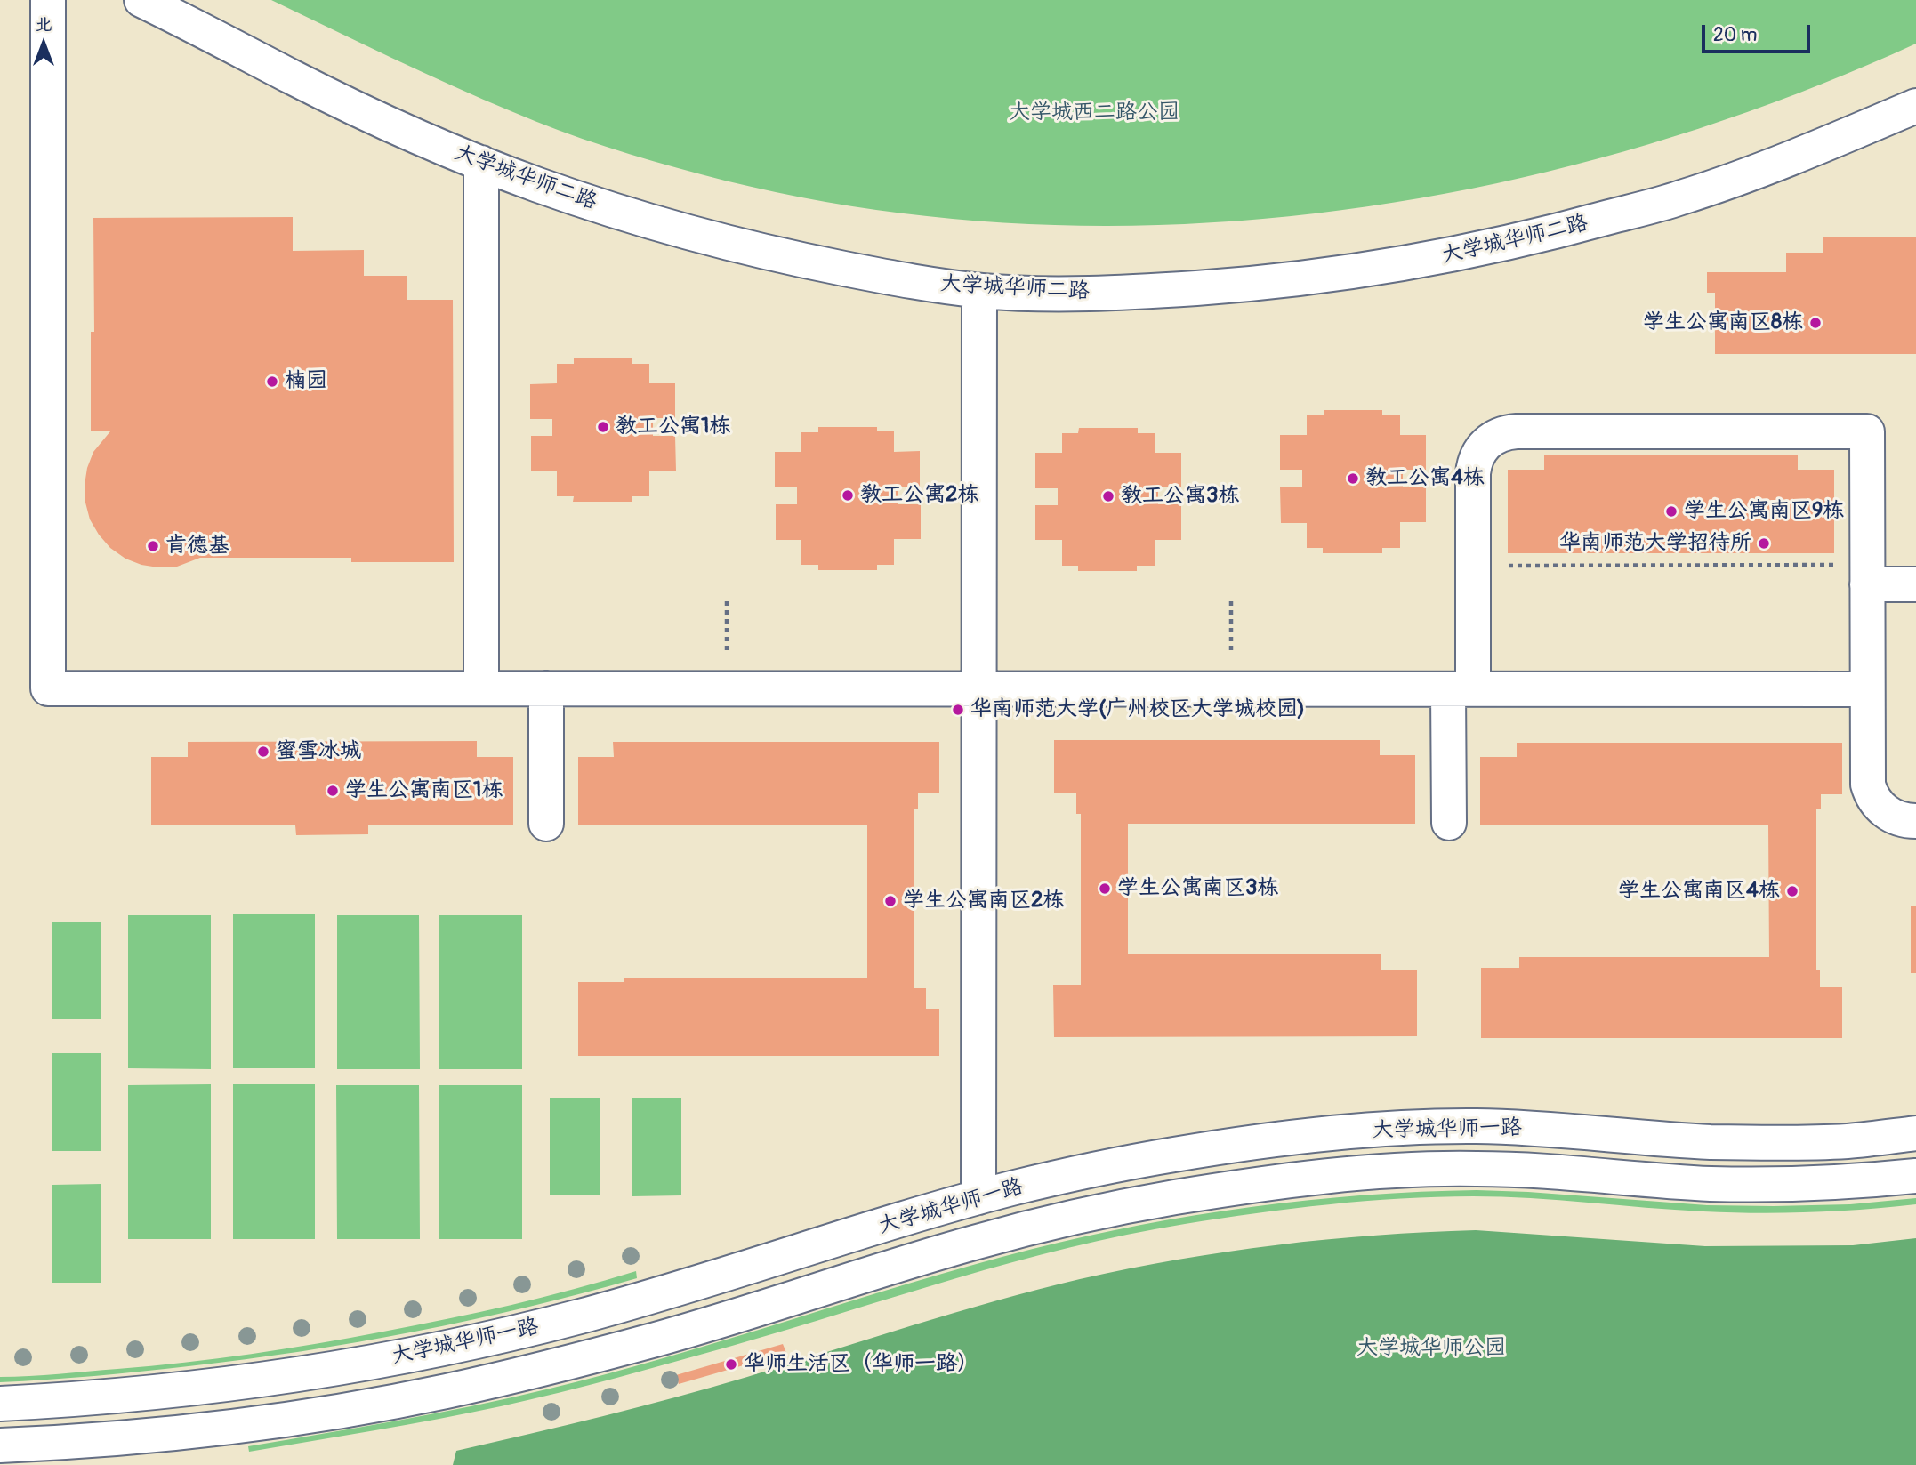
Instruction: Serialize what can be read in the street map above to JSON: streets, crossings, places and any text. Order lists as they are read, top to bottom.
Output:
{
  "streets": {
    "street": ["大学城华师二路", "大学城华师一路"]
  },
  "parks": ["大学城西二路公园", "大学城华师公园"],
  "places": [
    "学生公寓南区8栋",
    "楠园",
    "教工公寓1栋",
    "教工公寓4栋",
    "教工公寓2栋",
    "教工公寓3栋",
    "学生公寓南区9栋",
    "华南师范大学招待所",
    "肯德基",
    "华南师范大学(广州校区大学城校园)",
    "蜜雪冰城",
    "学生公寓南区1栋",
    "学生公寓南区3栋",
    "学生公寓南区4栋",
    "学生公寓南区2栋",
    "华师生活区（华师一路）"
  ],
  "scale_bar": "20 m",
  "north": "top"
}
